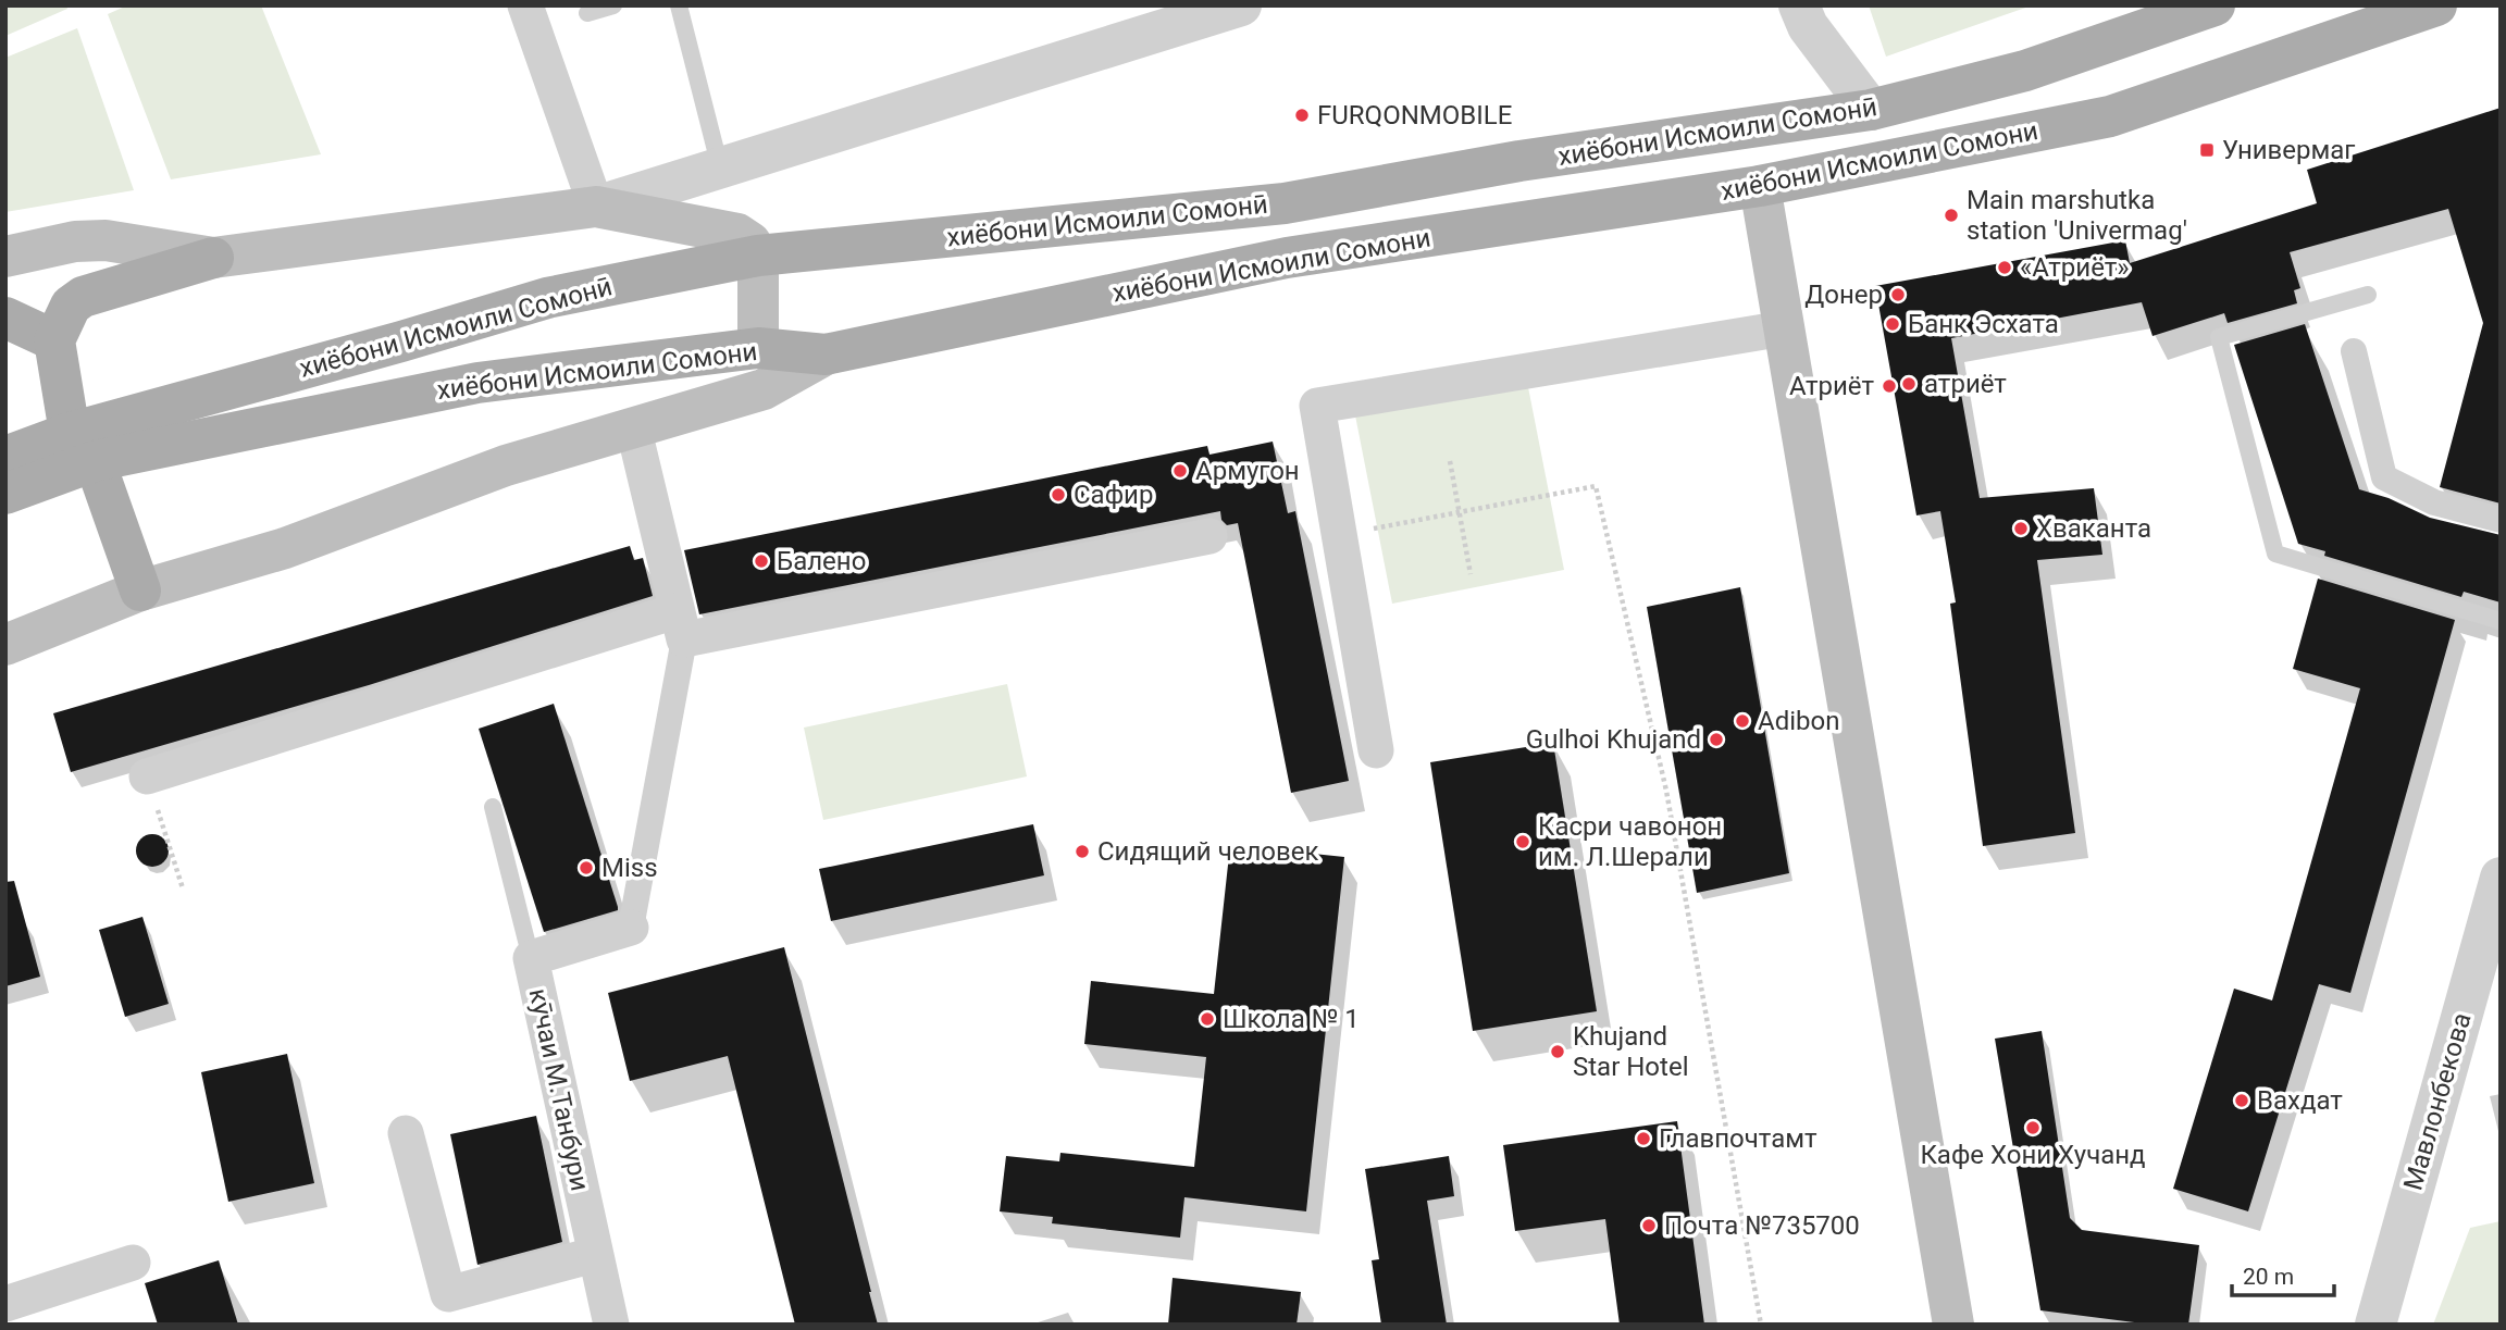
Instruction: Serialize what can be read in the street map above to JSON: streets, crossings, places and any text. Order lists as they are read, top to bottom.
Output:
{
  "streets": {
    "main road": ["хиёбони Исмоили Сомонӣ", "хиёбони Исмоили Сомони"],
    "street": ["кӯчаи М.Танбури", "Мавлонбекова"]
  },
  "crossings": [
    ["хиёбони Исмоили Сомонӣ", "хиёбони Исмоили Сомони"]
  ],
  "places": {
    "other": [
      "FURQONMOBILE",
      "Main marshutka station 'Univermag'",
      "«Атриёт»",
      "Донер",
      "Банк Эсхата",
      "атриёт",
      "Атриёт",
      "Армугон",
      "Сафир",
      "Хваканта",
      "Балено",
      "Adibon",
      "Gulhoi Khujand",
      "Касри чавонон им. Л.Шерали",
      "Сидящий человек",
      "Miss",
      "Школа № 1",
      "Khujand Star Hotel",
      "Вахдат",
      "Кафе Хони Хучанд",
      "Главпочтамт",
      "Почта №735700"
    ],
    "transit": ["Универмаг"]
  },
  "scale_bar": "20 m"
}
